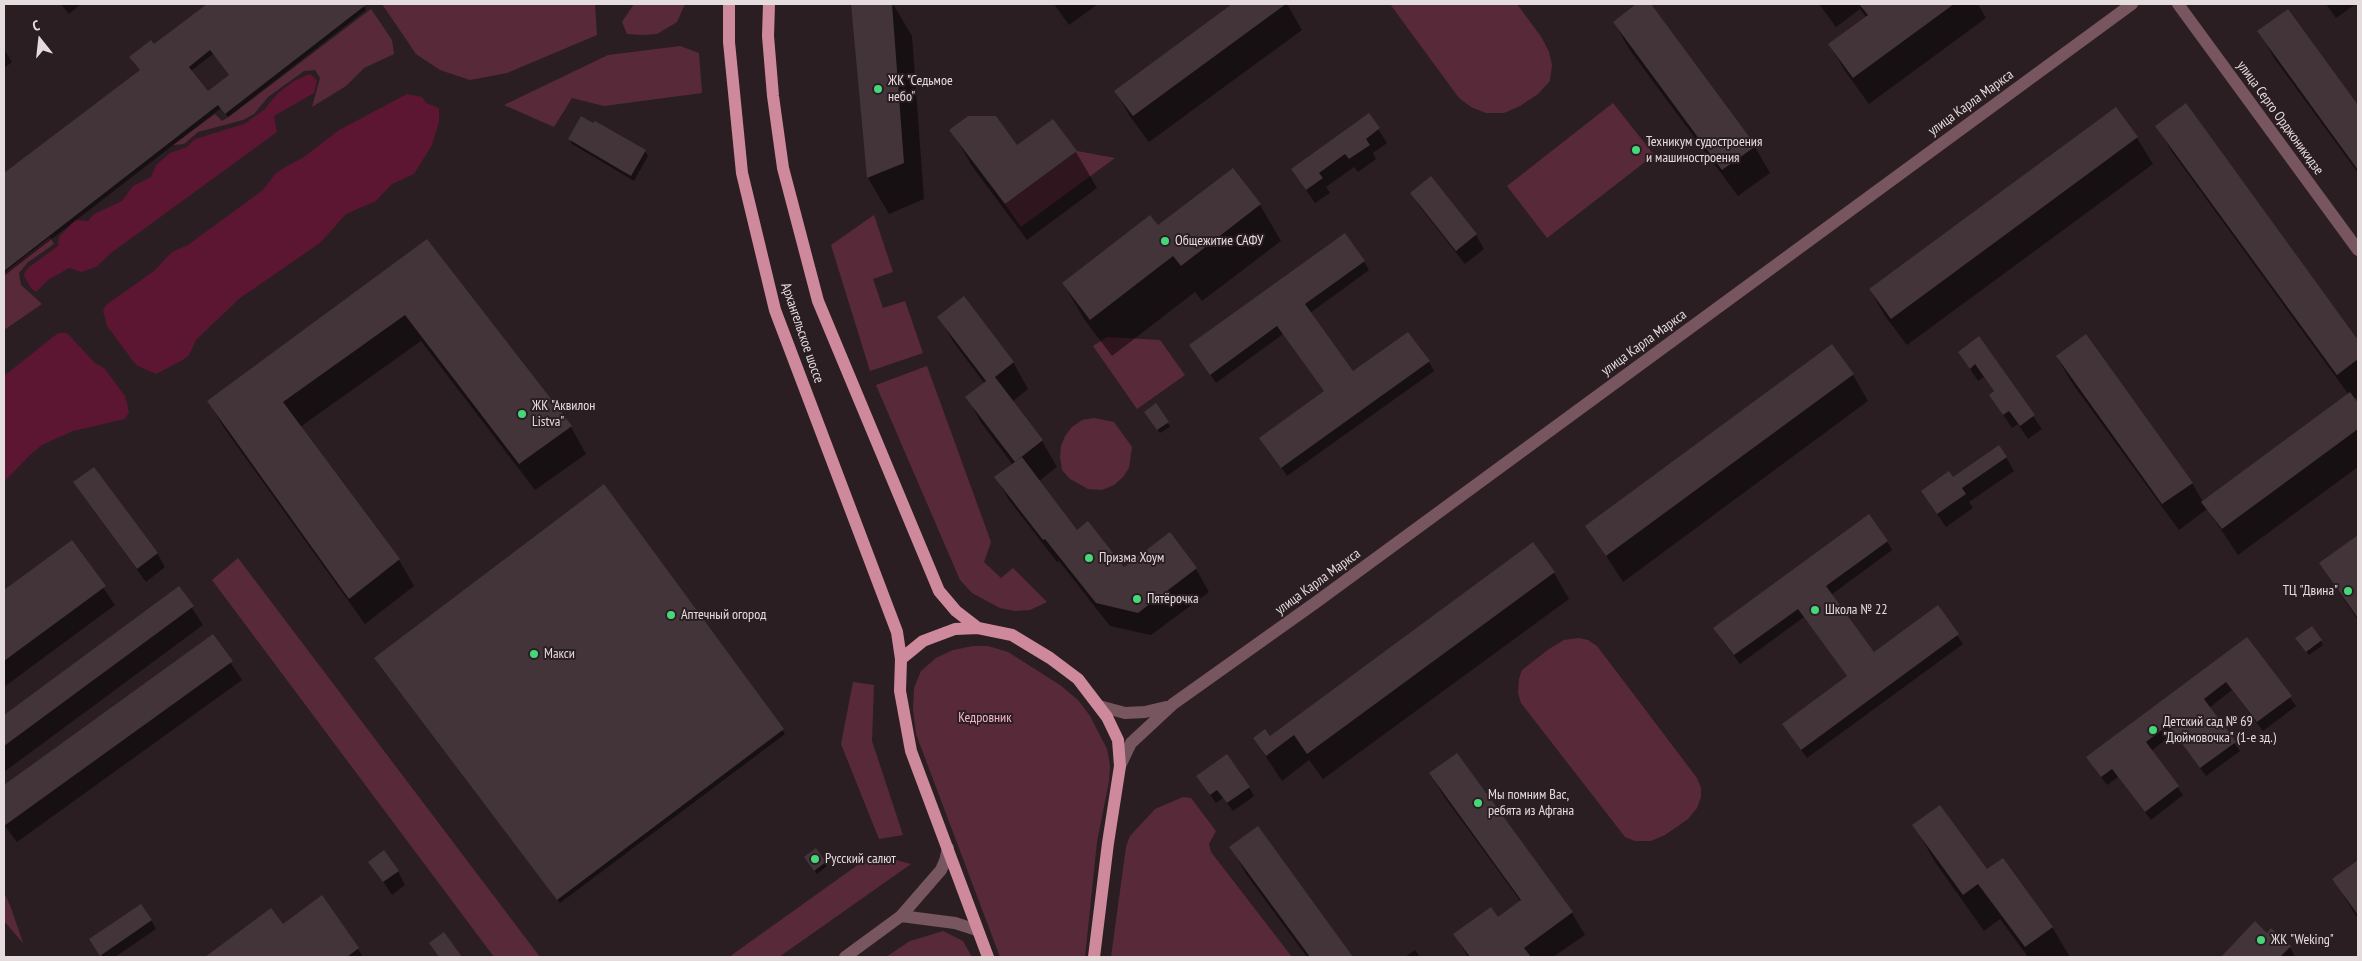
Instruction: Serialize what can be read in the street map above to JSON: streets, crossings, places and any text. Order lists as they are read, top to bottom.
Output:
{
  "streets": {
    "main road": ["Архангельское шоссе"],
    "street": ["улица Карла Маркса", "улица Серго Орджоникидзе"]
  },
  "parks": ["Кедровник"],
  "places": [
    "ЖК \"Седьмое небо\"",
    "Техникум судостроения и машиностроения",
    "Общежитие САФУ",
    "ЖК \"Аквилон Listva\"",
    "Призма Хоум",
    "ТЦ \"Двина\"",
    "Пятёрочка",
    "Школа № 22",
    "Аптечный огород",
    "Макси",
    "Детский сад № 69 \"Дюймовочка\" (1-е зд.)",
    "Мы помним Вас, ребята из Афгана",
    "Русский салют",
    "ЖК \"Weking\""
  ],
  "north": "top"
}
